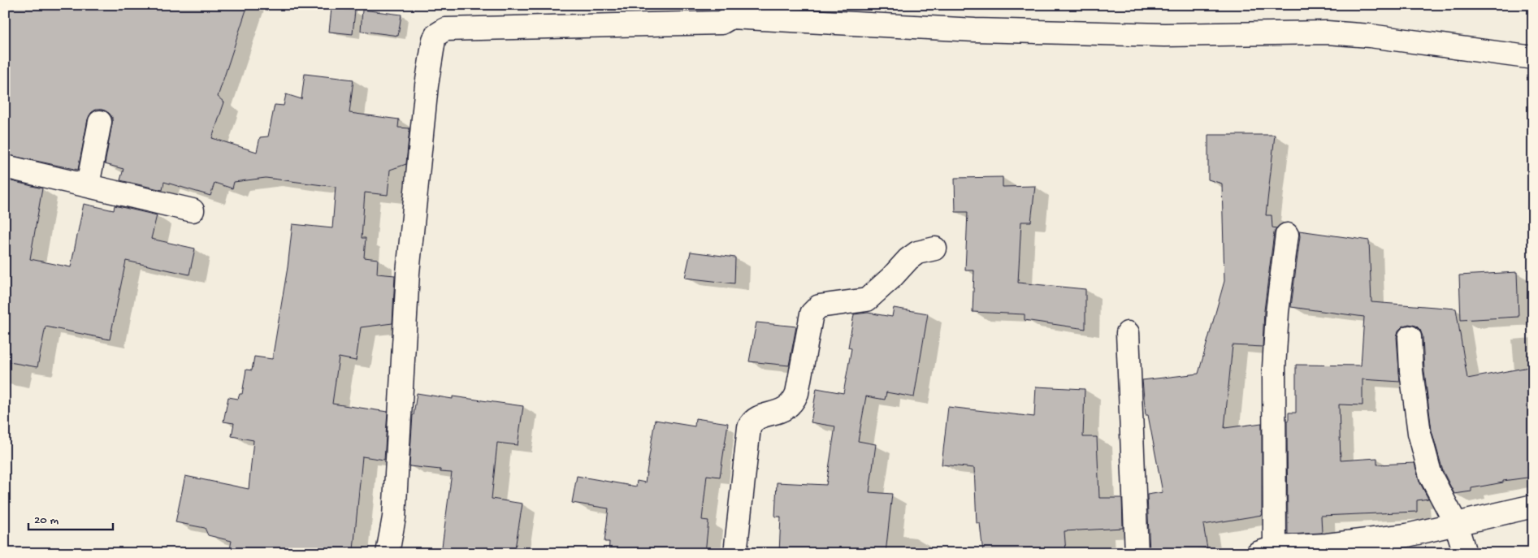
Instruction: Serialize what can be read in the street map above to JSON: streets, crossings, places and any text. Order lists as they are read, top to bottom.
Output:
{
  "scale_bar": "20 m"
}
